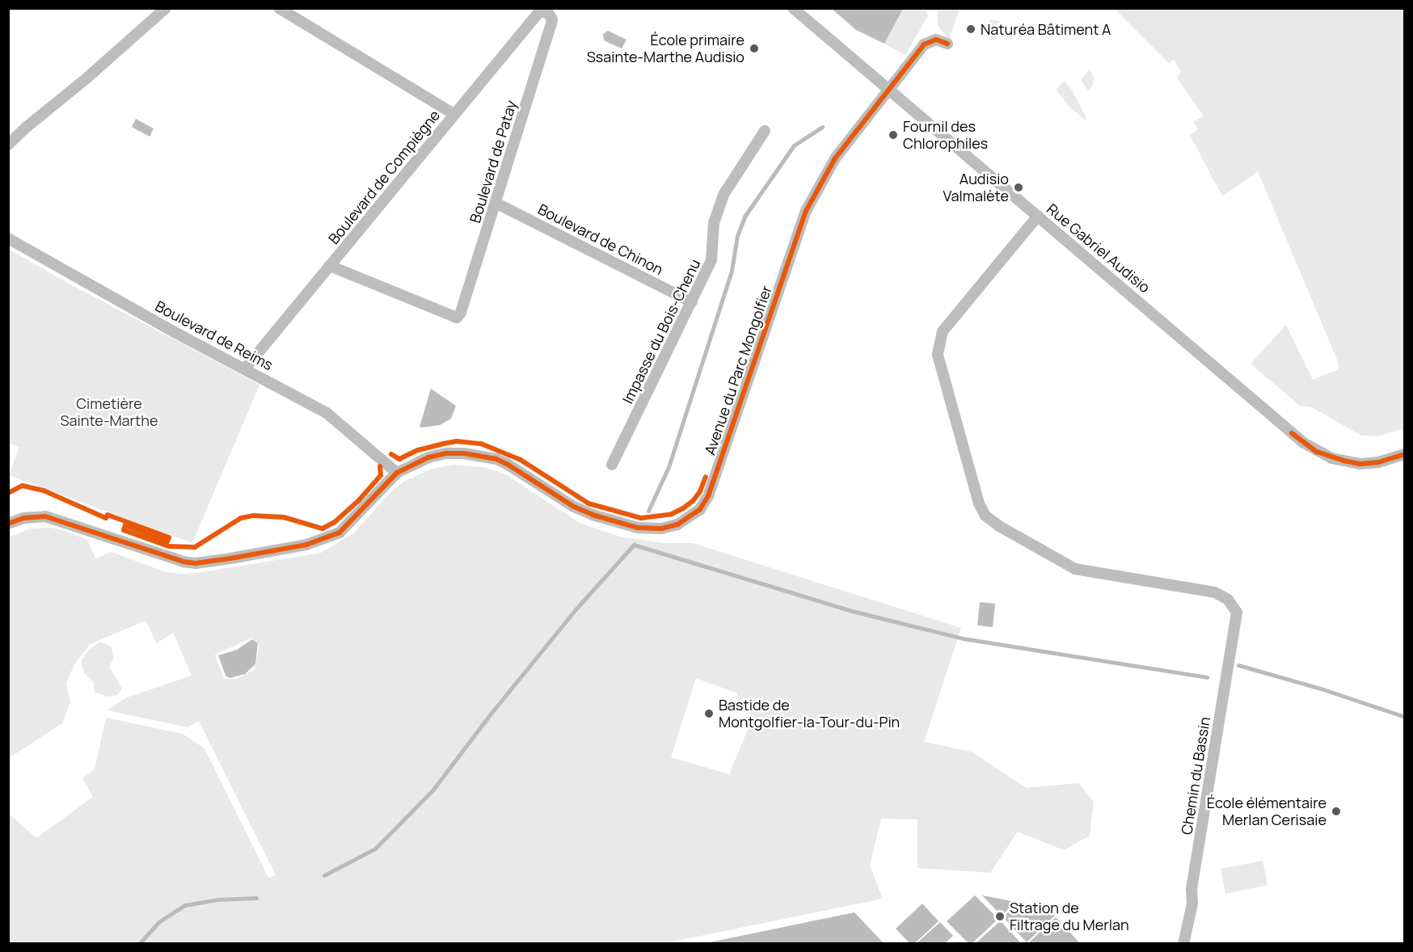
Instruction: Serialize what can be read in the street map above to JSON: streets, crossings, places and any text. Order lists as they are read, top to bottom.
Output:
{
  "streets": {
    "street": [
      "Boulevard de Patay",
      "Boulevard de Compiègne",
      "Boulevard de Chinon",
      "Rue Gabriel Audisio",
      "Impasse du Bois-Chenu",
      "Boulevard de Reims",
      "Avenue du Parc Mongolfier",
      "Chemin du Bassin"
    ]
  },
  "crossings": [
    ["Boulevard de Patay", "Boulevard de Compiègne"],
    ["Boulevard de Patay", "Boulevard de Chinon"],
    ["Boulevard de Compiègne", "Boulevard de Reims"],
    ["Boulevard de Chinon", "Impasse du Bois-Chenu"],
    ["Rue Gabriel Audisio", "Avenue du Parc Mongolfier"],
    ["Rue Gabriel Audisio", "Chemin du Bassin"],
    ["Boulevard de Reims", "Avenue du Parc Mongolfier"]
  ],
  "parks": ["Cimetière Sainte-Marthe"],
  "places": [
    "Naturéa Bâtiment A",
    "École primaire Ssainte-Marthe Audisio",
    "Fournil des Chlorophiles",
    "Audisio Valmalète",
    "Bastide de Montgolfier-la-Tour-du-Pin",
    "École élémentaire Merlan Cerisaie",
    "Station de Filtrage du Merlan"
  ]
}
